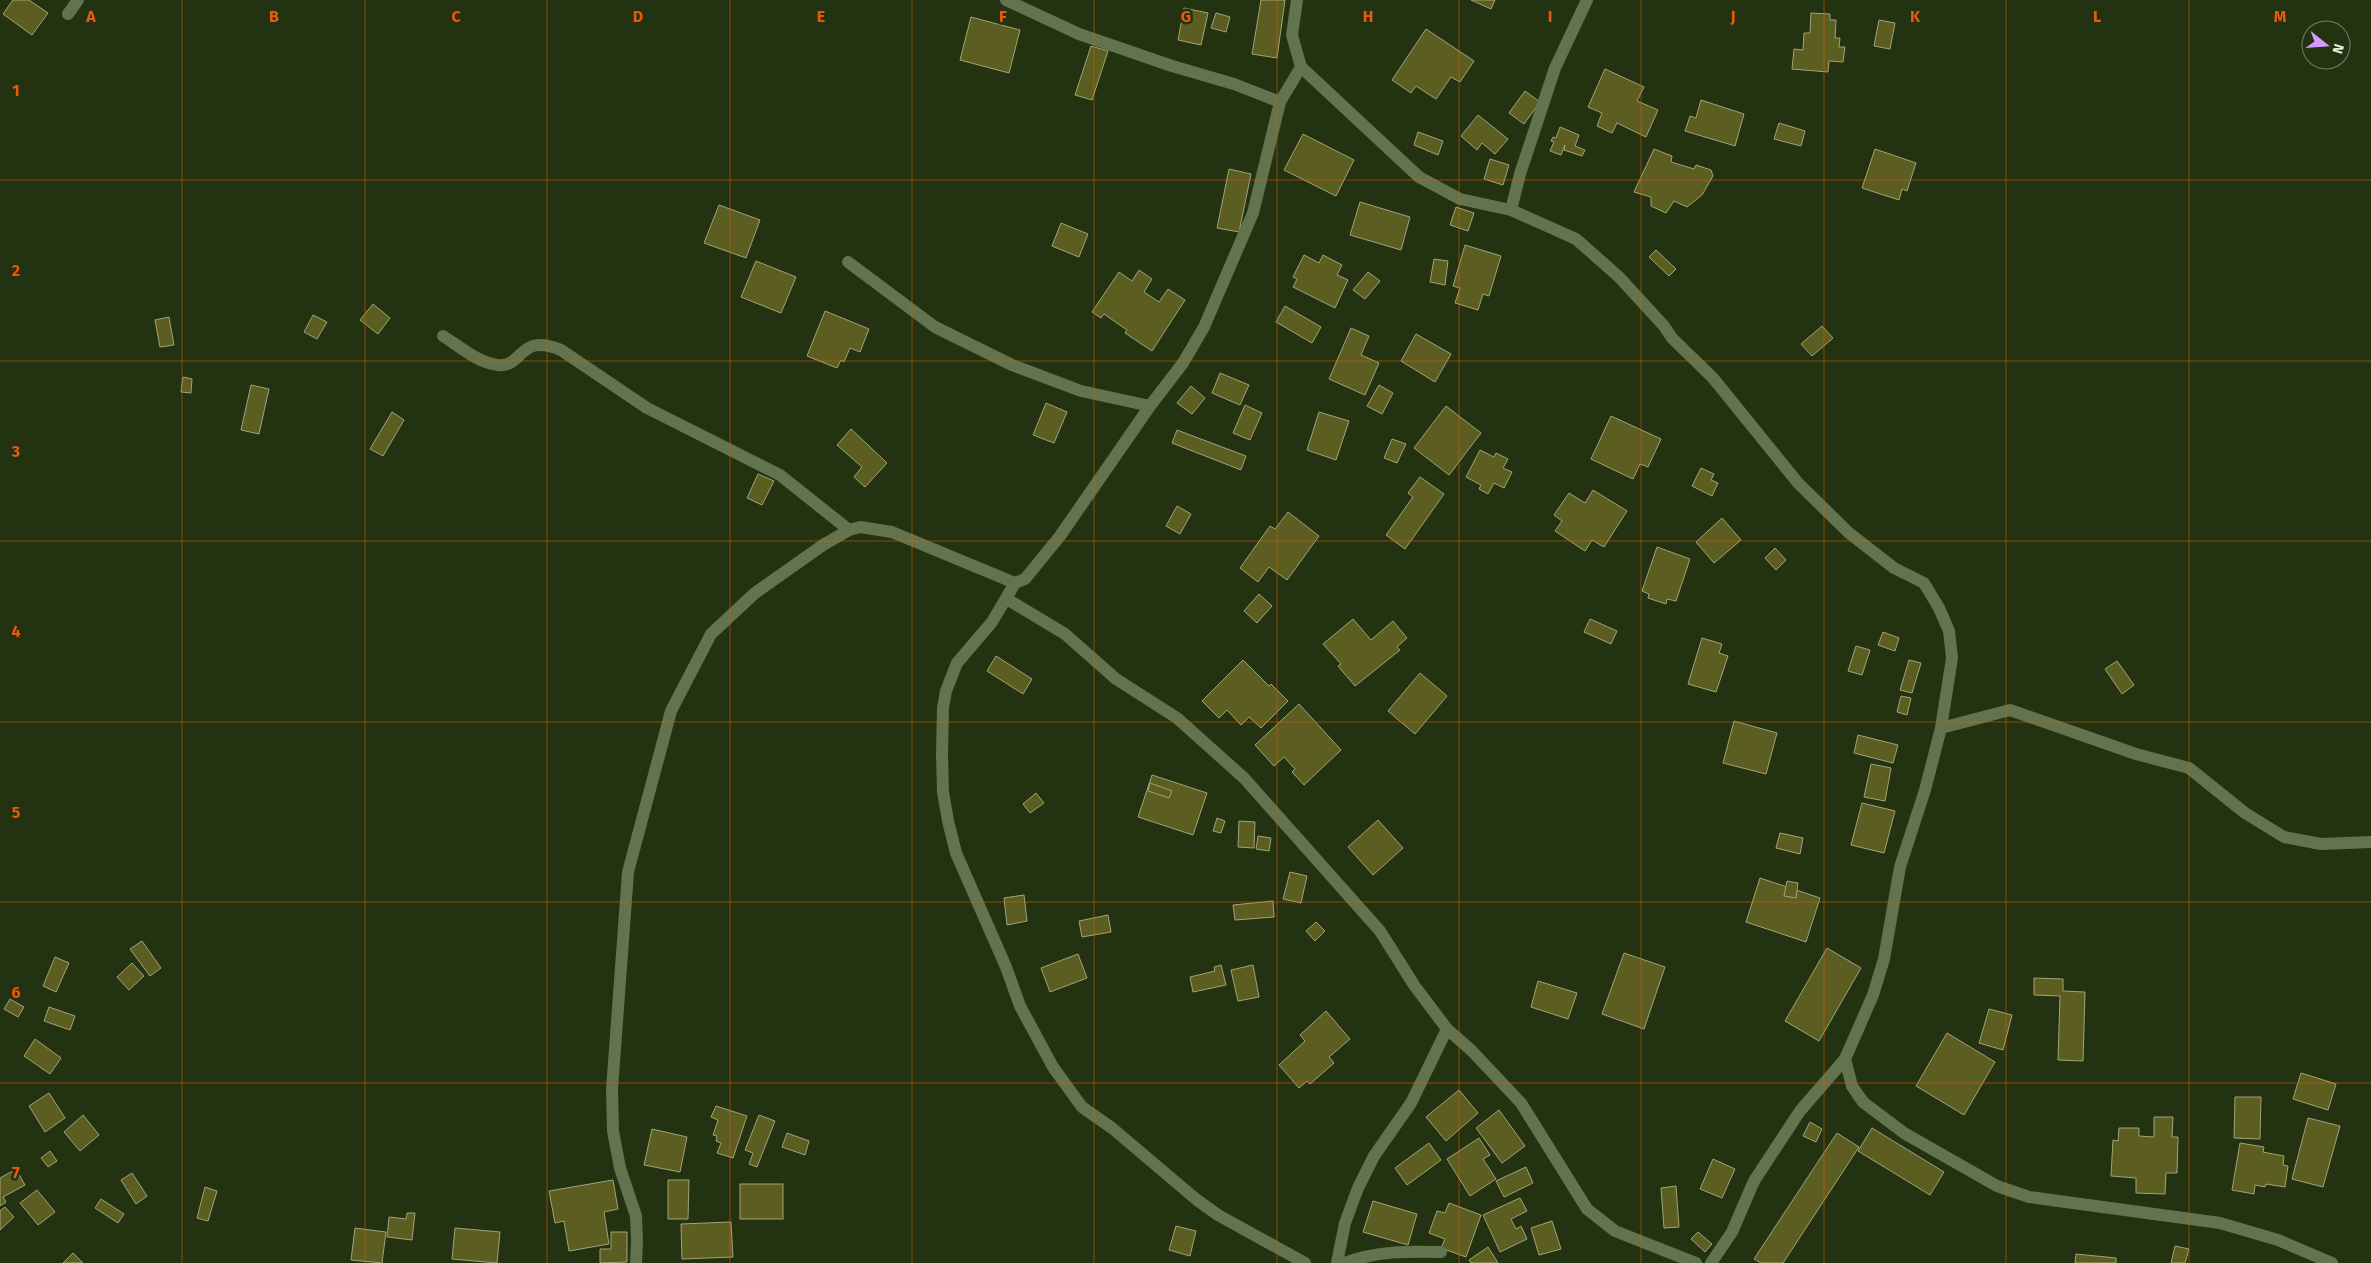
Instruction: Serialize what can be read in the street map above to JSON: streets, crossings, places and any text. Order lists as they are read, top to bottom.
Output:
{
  "north": "right",
  "grid": {
    "columns": [
      "A",
      "B",
      "C",
      "D",
      "E",
      "F",
      "G",
      "H",
      "I",
      "J",
      "K",
      "L",
      "M"
    ],
    "rows": [
      "1",
      "2",
      "3",
      "4",
      "5",
      "6",
      "7"
    ]
  }
}
